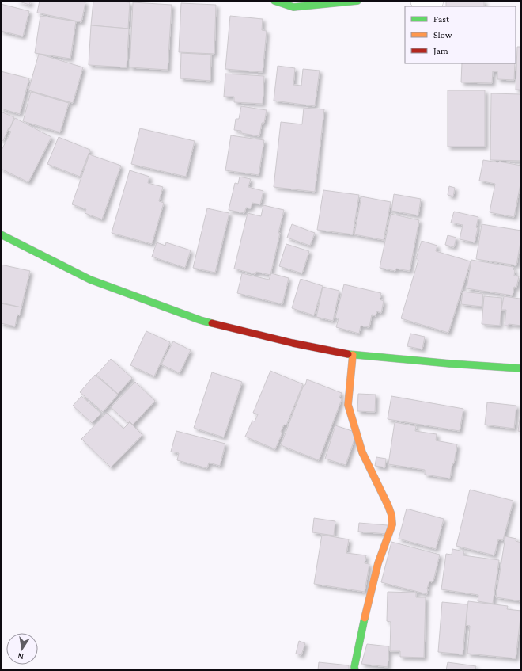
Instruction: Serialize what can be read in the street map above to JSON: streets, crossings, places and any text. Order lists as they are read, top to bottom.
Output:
{
  "legend": ["Fast", "Slow", "Jam"],
  "north": "bottom"
}
